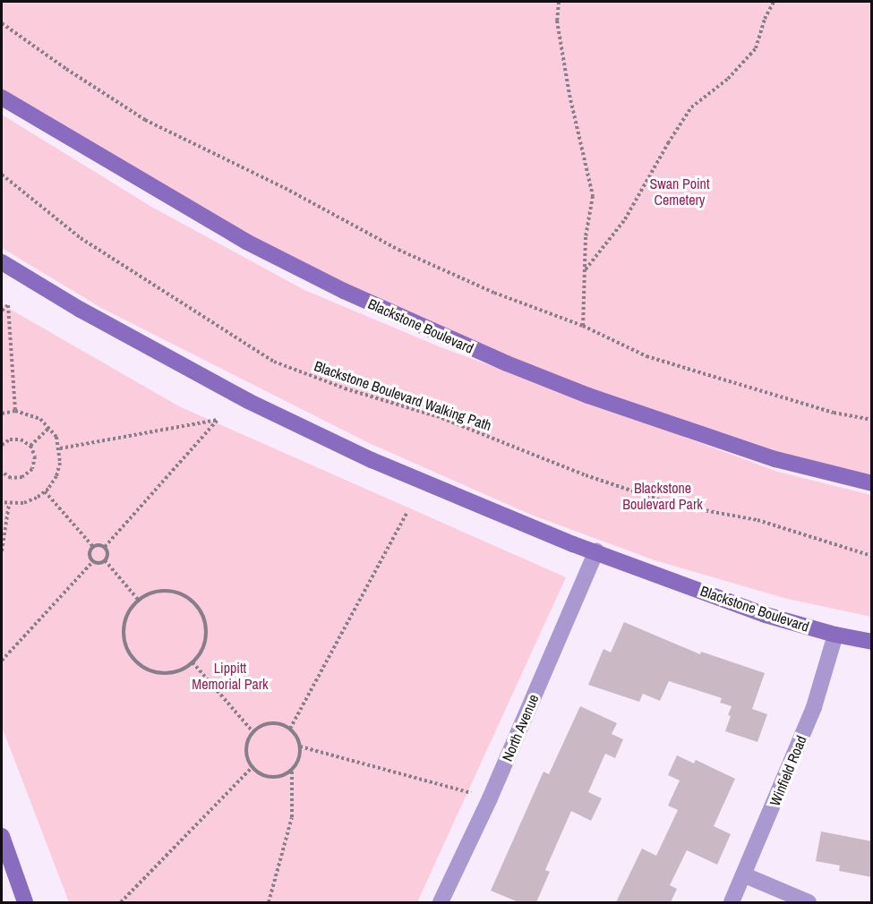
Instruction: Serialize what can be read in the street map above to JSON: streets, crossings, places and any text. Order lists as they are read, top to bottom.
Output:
{
  "streets": {
    "main road": ["Blackstone Boulevard"],
    "street": ["North Avenue", "Winfield Road"],
    "path": ["Blackstone Boulevard Walking Path"]
  },
  "crossings": [
    ["Blackstone Boulevard", "North Avenue"],
    ["Blackstone Boulevard", "Winfield Road"]
  ],
  "parks": ["Swan Point Cemetery", "Blackstone Boulevard Park", "Lippitt Memorial Park"]
}
